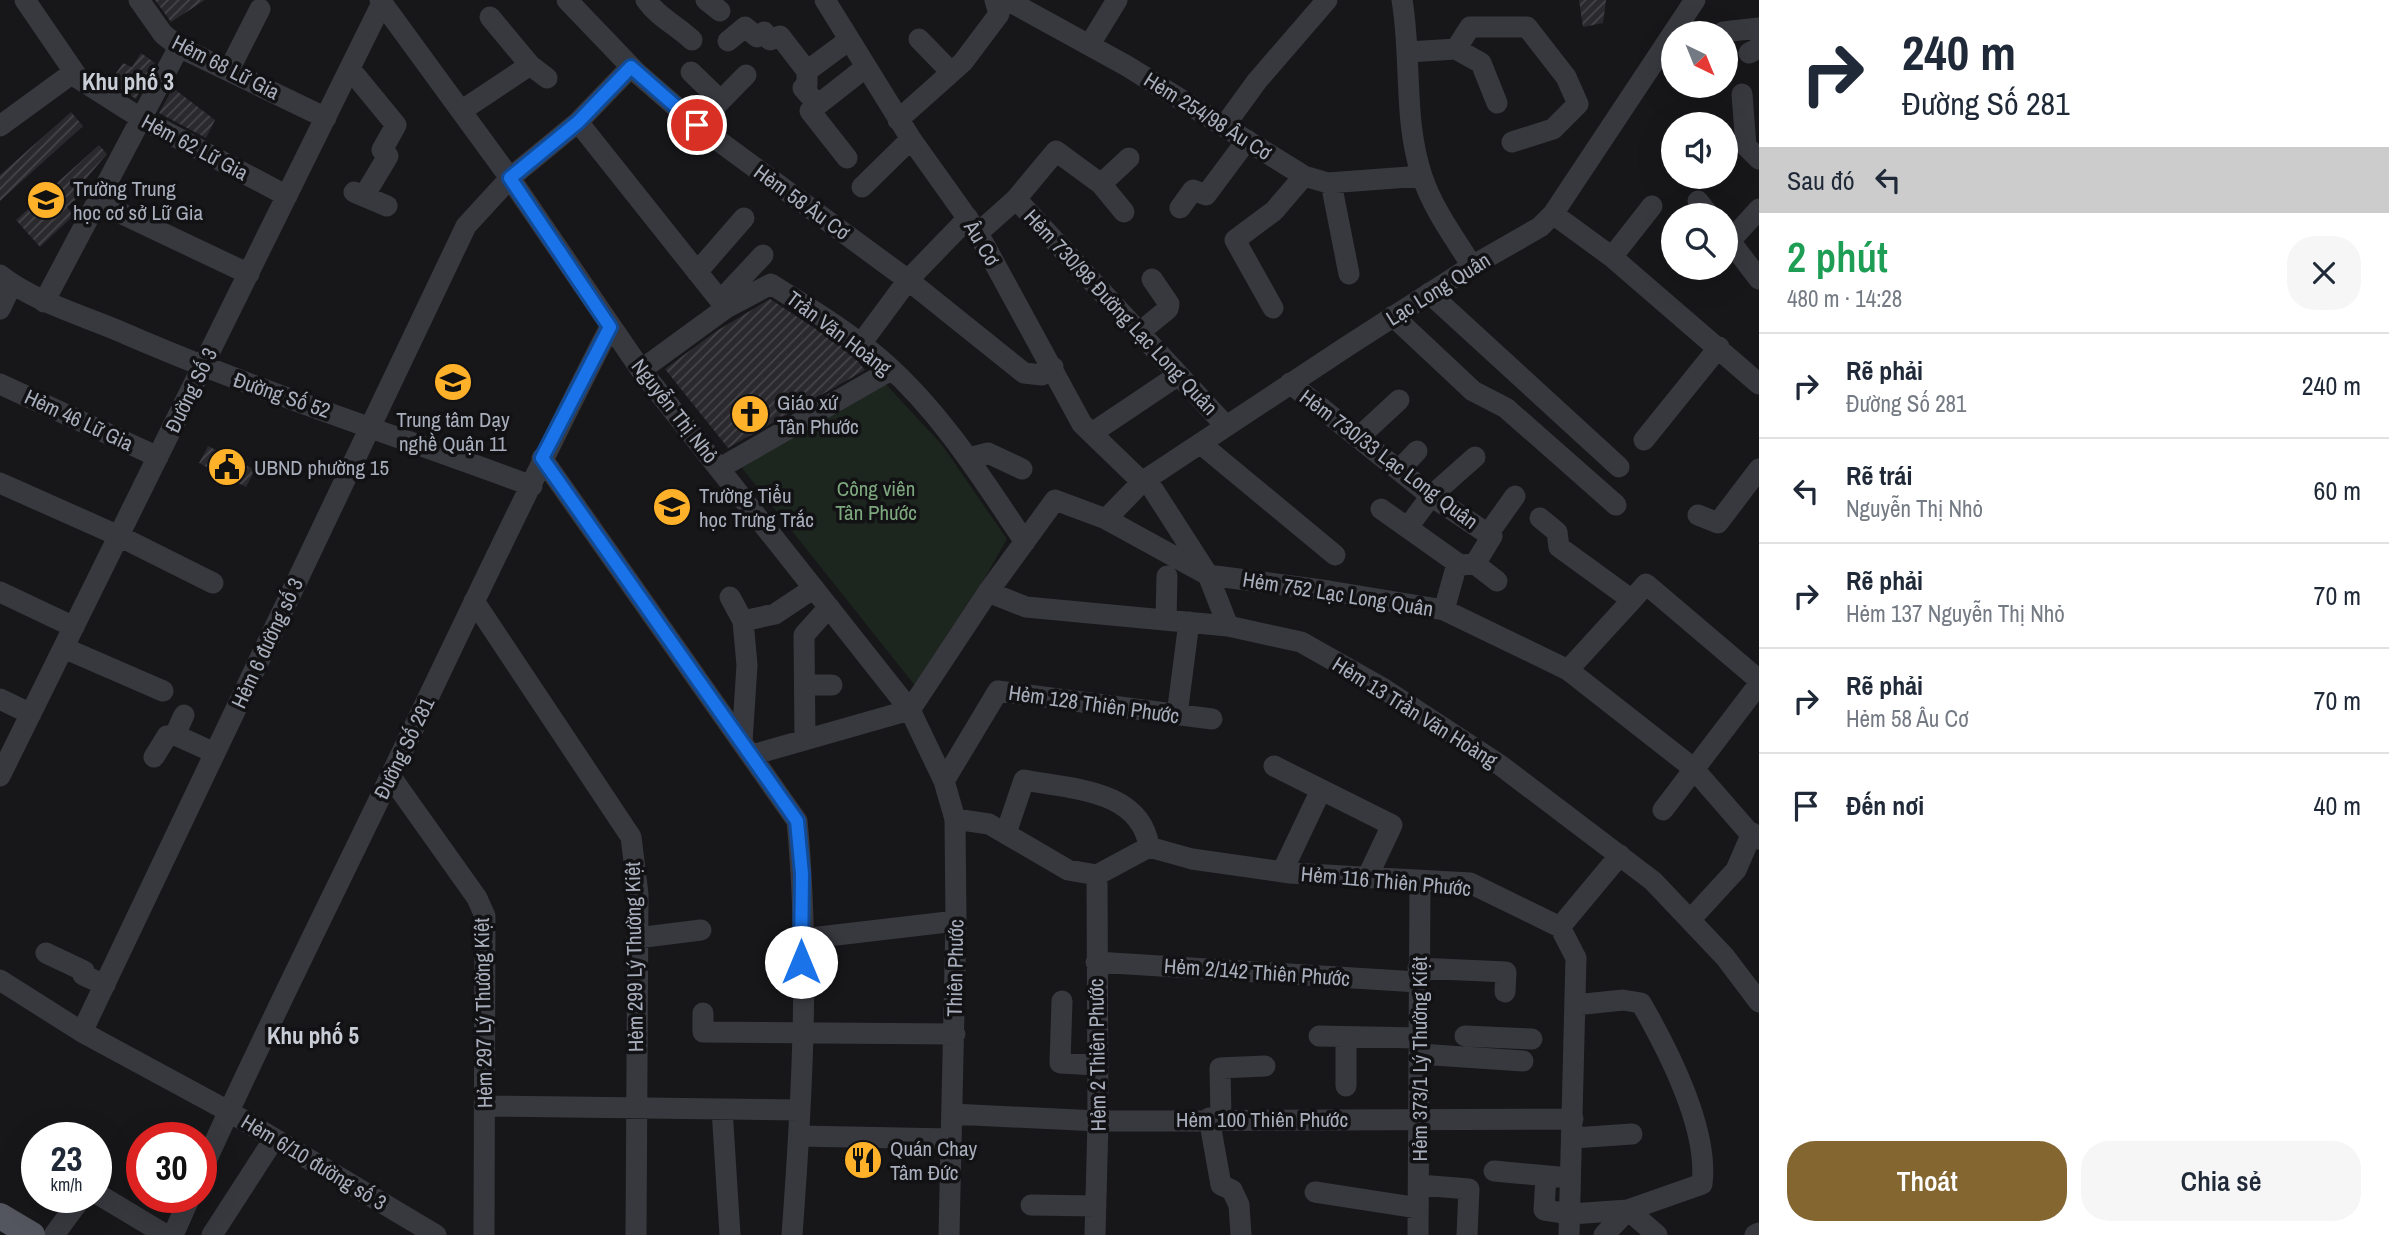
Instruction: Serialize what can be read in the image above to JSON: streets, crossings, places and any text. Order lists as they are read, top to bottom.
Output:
{
  "streets": {
    "street": [
      "Hẻm 68 Lữ Gia",
      "Hẻm 254/98 Âu Cơ",
      "Hẻm 62 Lữ Gia",
      "Hẻm 58 Âu Cơ",
      "Âu Cơ",
      "Lạc Long Quân",
      "Hẻm 730/98 Đường Lạc Long Quân",
      "Trần Văn Hoàng",
      "Đường Số 3",
      "Đường Số 52",
      "Nguyễn Thị Nhỏ",
      "Hẻm 46 Lữ Gia",
      "Hẻm 730/33 Lạc Long Quân",
      "Hẻm 752 Lạc Long Quân",
      "Hẻm 6 đường số 3",
      "Hẻm 128 Thiên Phước",
      "Hẻm 13 Trần Văn Hoàng",
      "Đường Số 281",
      "Hẻm 116 Thiên Phước",
      "Hẻm 299 Lý Thường Kiệt",
      "Thiên Phước",
      "Hẻm 2/142 Thiên Phước",
      "Hẻm 297 Lý Thường Kiệt",
      "Hẻm 2 Thiên Phước",
      "Hẻm 373/1 Lý Thường Kiệt",
      "Hẻm 100 Thiên Phước",
      "Hẻm 6/10 đường số 3"
    ]
  },
  "crossings": [
    ["Hẻm 68 Lữ Gia", "Đường Số 3"],
    ["Hẻm 62 Lữ Gia", "Đường Số 3"],
    ["Hẻm 58 Âu Cơ", "Âu Cơ"],
    ["Hẻm 58 Âu Cơ", "Hẻm 6 đường số 3"],
    ["Âu Cơ", "Lạc Long Quân"],
    ["Âu Cơ", "Hẻm 752 Lạc Long Quân"],
    ["Lạc Long Quân", "Hẻm 730/98 Đường Lạc Long Quân"],
    ["Lạc Long Quân", "Hẻm 730/33 Lạc Long Quân"],
    ["Trần Văn Hoàng", "Nguyễn Thị Nhỏ"],
    ["Đường Số 3", "Đường Số 52"],
    ["Đường Số 3", "Nguyễn Thị Nhỏ"],
    ["Đường Số 3", "Hẻm 46 Lữ Gia"],
    ["Đường Số 52", "Hẻm 6 đường số 3"],
    ["Đường Số 52", "Đường Số 281"],
    ["Nguyễn Thị Nhỏ", "Hẻm 6 đường số 3"],
    ["Nguyễn Thị Nhỏ", "Đường Số 281"],
    ["Nguyễn Thị Nhỏ", "Thiên Phước"],
    ["Hẻm 6 đường số 3", "Hẻm 6/10 đường số 3"],
    ["Hẻm 128 Thiên Phước", "Thiên Phước"],
    ["Đường Số 281", "Hẻm 299 Lý Thường Kiệt"],
    ["Đường Số 281", "Hẻm 297 Lý Thường Kiệt"],
    ["Đường Số 281", "Hẻm 6/10 đường số 3"],
    ["Hẻm 116 Thiên Phước", "Hẻm 373/1 Lý Thường Kiệt"],
    ["Thiên Phước", "Hẻm 100 Thiên Phước"],
    ["Hẻm 2/142 Thiên Phước", "Hẻm 2 Thiên Phước"],
    ["Hẻm 2/142 Thiên Phước", "Hẻm 373/1 Lý Thường Kiệt"],
    ["Hẻm 2 Thiên Phước", "Hẻm 100 Thiên Phước"],
    ["Hẻm 373/1 Lý Thường Kiệt", "Hẻm 100 Thiên Phước"]
  ],
  "districts": ["Khu phố 3", "Khu phố 5"],
  "parks": ["Công viên Tân Phước"],
  "places": {
    "school or university": ["Trường Trung học cơ sở Lữ Gia", "Trung tâm Dạy nghề Quận 11", "Trường Tiểu học Trưng Trắc"],
    "church": ["Giáo xứ Tân Phước"],
    "public building": ["UBND phường 15"],
    "restaurant": ["Quán Chay Tâm Đức"]
  },
  "north": "bottom right",
  "page": {
    "turn": ["240 m", "Đường Số 281"],
    "then": "Sau đó",
    "heading": ["2 phút", "480 m · 14:28"],
    "list": [
      {
        "name": "Rẽ phải",
        "note": "Đường Số 281",
        "value": "240 m"
      },
      {
        "name": "Rẽ trái",
        "note": "Nguyễn Thị Nhỏ",
        "value": "60 m"
      },
      {
        "name": "Rẽ phải",
        "note": "Hẻm 137 Nguyễn Thị Nhỏ",
        "value": "70 m"
      },
      {
        "name": "Rẽ phải",
        "note": "Hẻm 58 Âu Cơ",
        "value": "70 m"
      },
      {
        "name": "Đến nơi",
        "value": "40 m"
      }
    ],
    "speed": "23 km/h",
    "limit": "30",
    "buttons": ["Thoát", "Chia sẻ"]
  }
}
